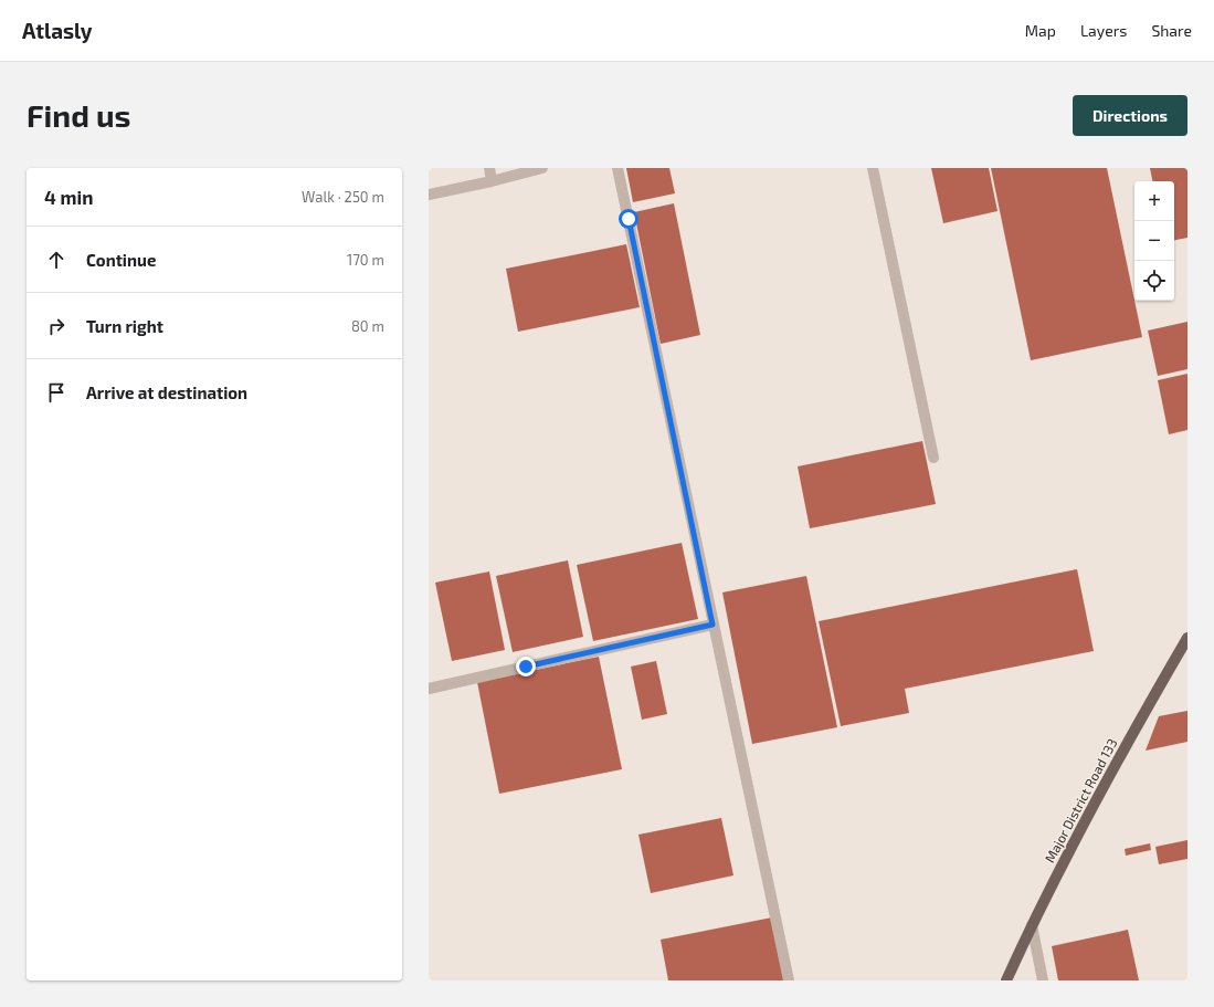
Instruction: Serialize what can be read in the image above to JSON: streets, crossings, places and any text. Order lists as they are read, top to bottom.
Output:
{
  "streets": {
    "main road": ["Major District Road 133"]
  },
  "page": {
    "header": "Atlasly",
    "nav": ["Map", "Layers", "Share"],
    "buttons": "Directions",
    "title": "Find us",
    "heading": ["4 min", "Walk · 250 m"],
    "map_buttons": ["+", "−"],
    "list": [
      ["Continue", "170 m"],
      ["Turn right", "80 m"],
      "Arrive at destination"
    ]
  }
}
